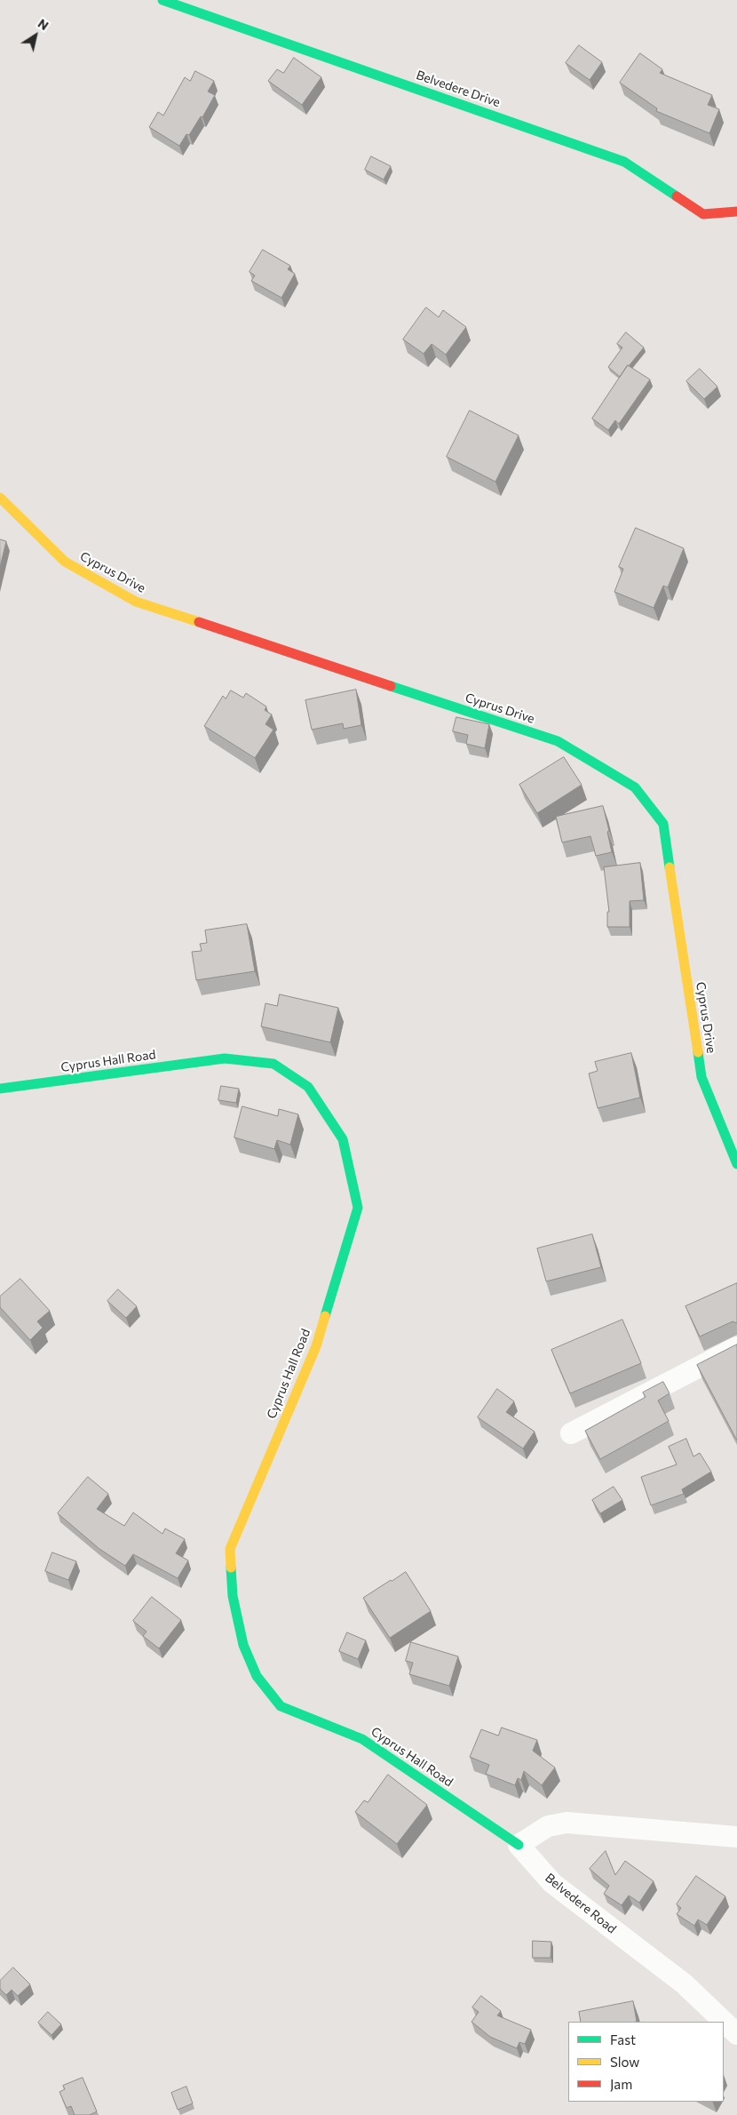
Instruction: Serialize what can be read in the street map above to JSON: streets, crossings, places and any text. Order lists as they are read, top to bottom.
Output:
{
  "streets": {
    "street": [
      "Belvedere Drive",
      "Cyprus Drive",
      "Cyprus Hall Road",
      "Belvedere Road"
    ]
  },
  "crossings": [
    ["Cyprus Hall Road", "Belvedere Road"]
  ],
  "legend": ["Fast", "Slow", "Jam"],
  "north": "top right"
}
